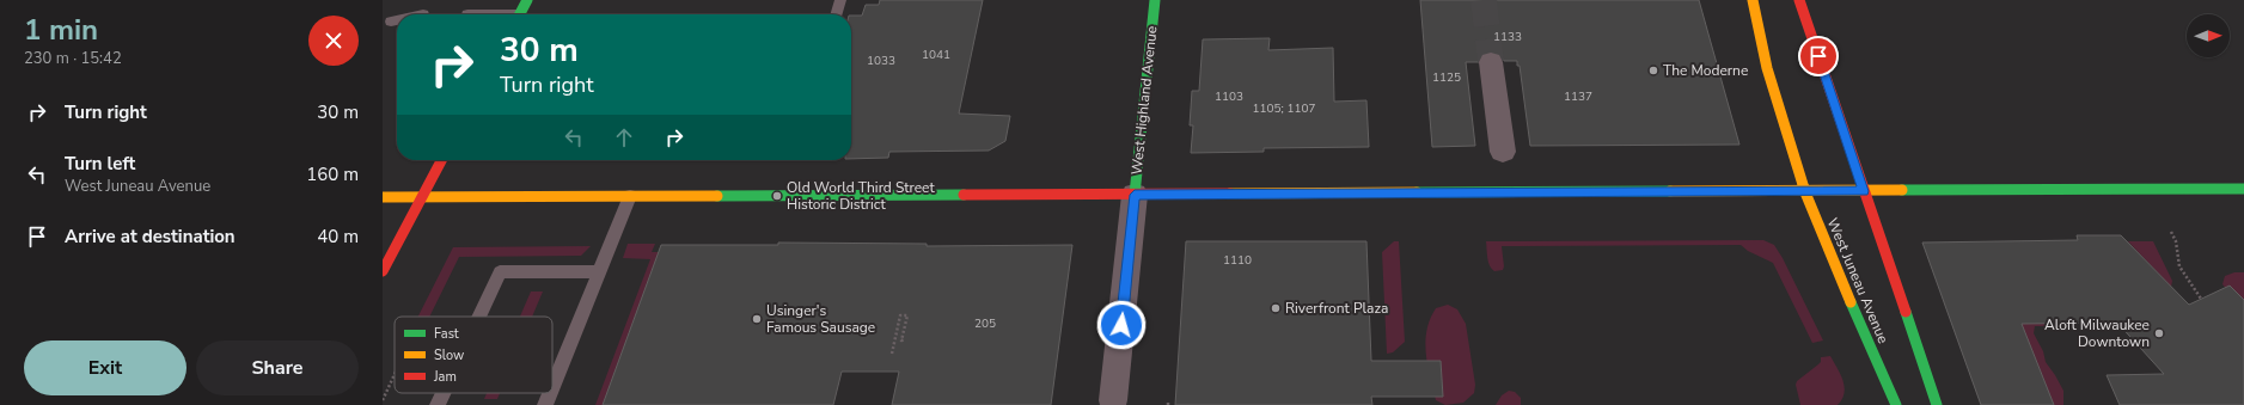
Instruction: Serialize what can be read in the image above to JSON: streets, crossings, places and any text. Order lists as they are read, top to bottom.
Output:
{
  "streets": {
    "main road": ["West Highland Avenue", "West Juneau Avenue"]
  },
  "places": [
    "The Moderne",
    "Old World Third Street Historic District",
    "Riverfront Plaza",
    "Usinger's Famous Sausage",
    "Aloft Milwaukee Downtown"
  ],
  "house_numbers": [
    "1133",
    "1041",
    "1033",
    "1125",
    "1103",
    "1137",
    "1105; 1107",
    "1110",
    "205"
  ],
  "legend": ["Fast", "Slow", "Jam"],
  "north": "right",
  "page": {
    "heading": ["1 min", "230 m · 15:42"],
    "turn": ["30 m", "Turn right"],
    "list": [
      {
        "name": "Turn right",
        "value": "30 m"
      },
      {
        "name": "Turn left",
        "note": "West Juneau Avenue",
        "value": "160 m"
      },
      {
        "name": "Arrive at destination",
        "value": "40 m"
      }
    ],
    "buttons": ["Exit", "Share"]
  }
}
